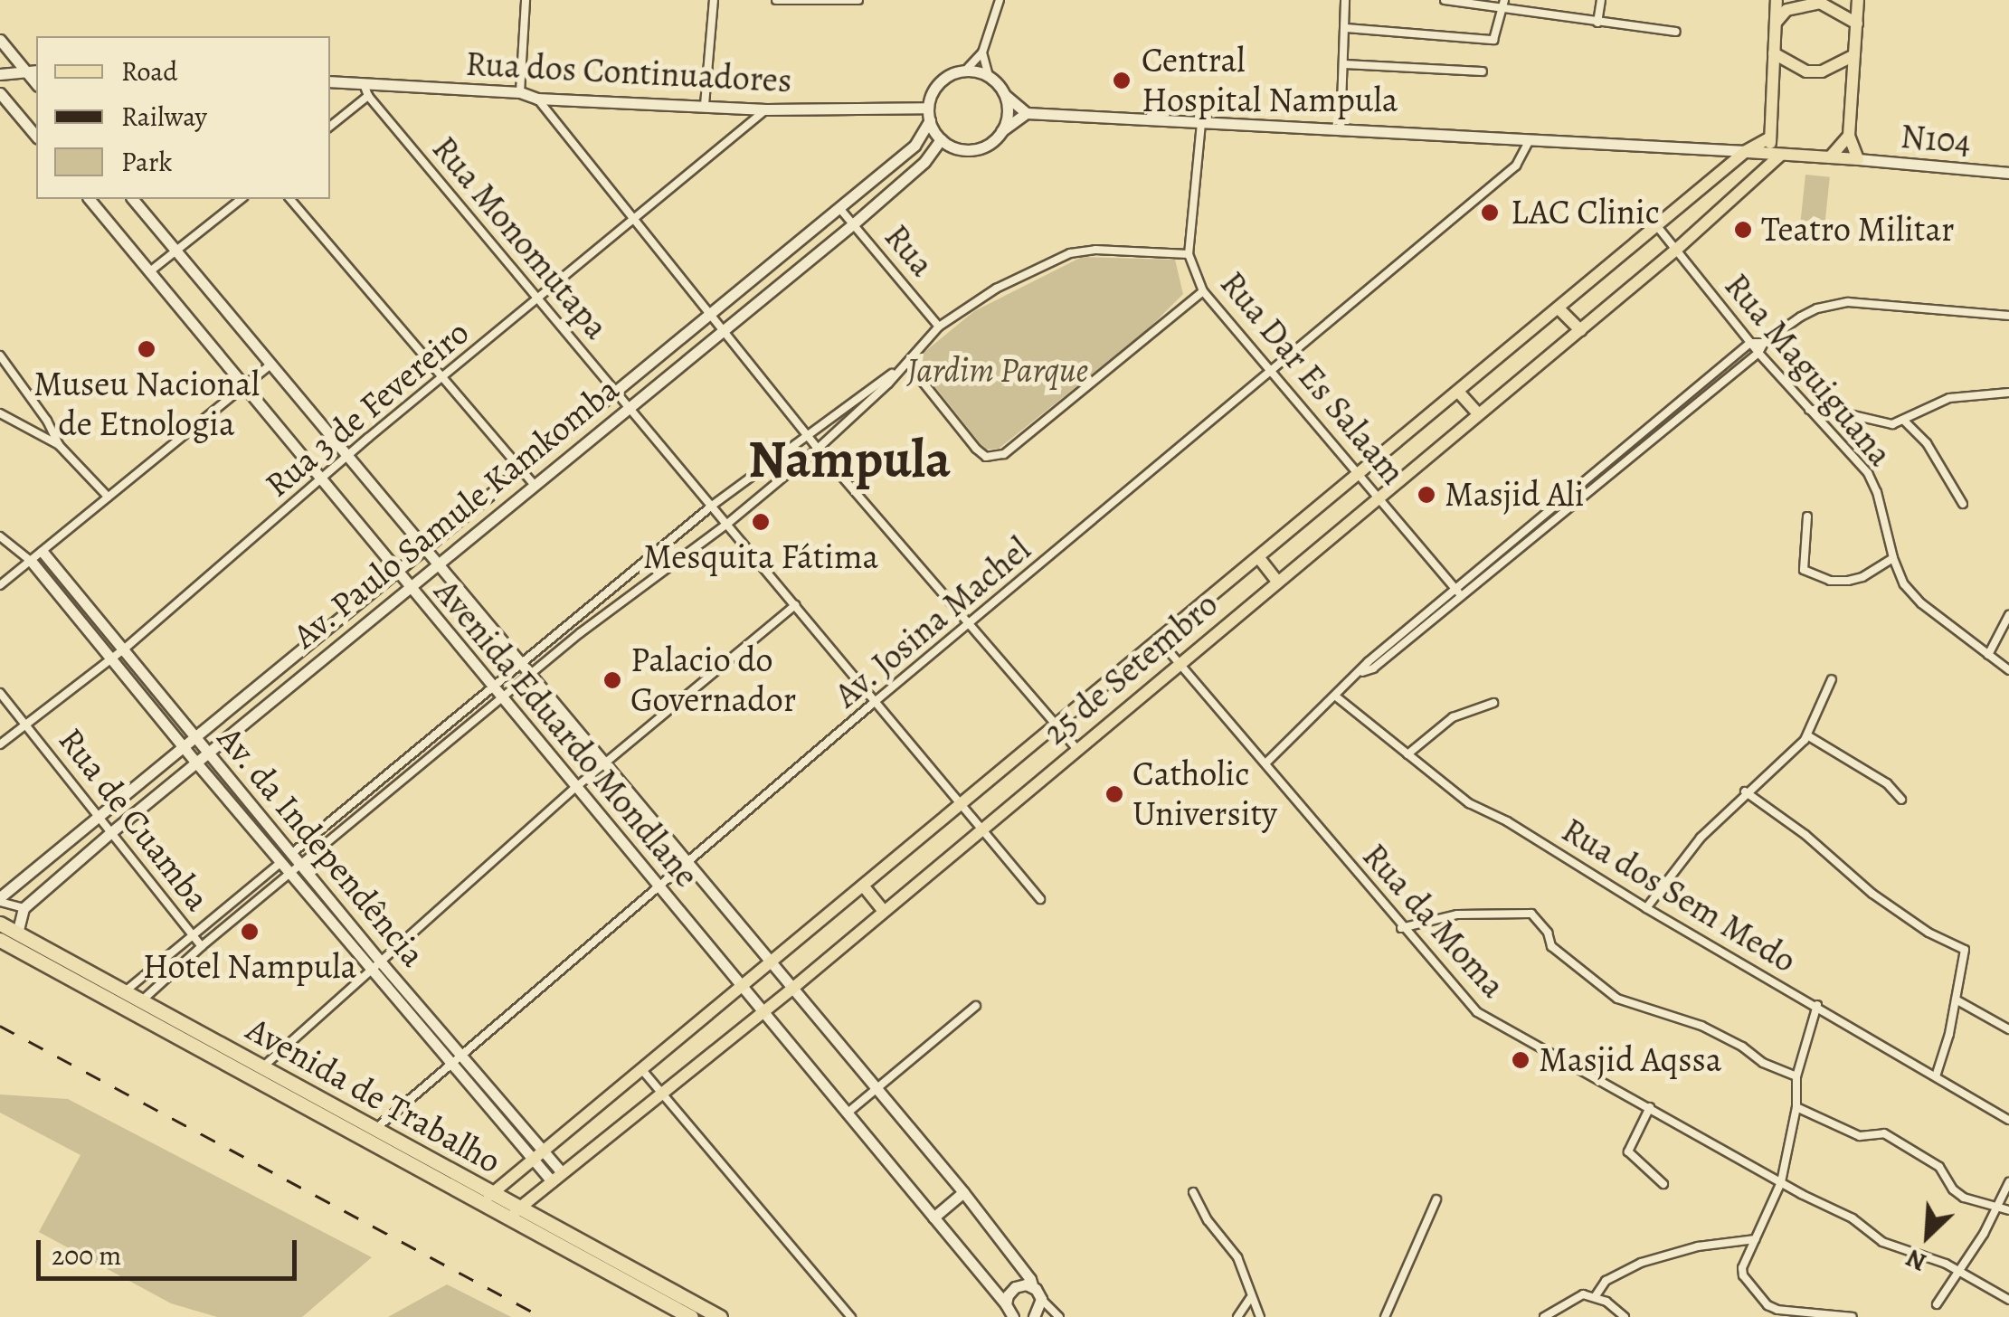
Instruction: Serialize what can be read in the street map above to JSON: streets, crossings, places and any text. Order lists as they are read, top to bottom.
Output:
{
  "streets": {
    "highway": ["Avenida de Trabalho"],
    "main road": [
      "Rua dos Continuadores",
      "N104",
      "Av. Paulo Samule Kamkomba",
      "25 de Setembro",
      "Avenida Eduardo Mondlane",
      "Av. da Independência"
    ],
    "street": [
      "Rua Monomutapa",
      "Rua",
      "Rua Maguiguana",
      "Rua Dar Es Salaam",
      "Rua 3 de Fevereiro",
      "Av. Josina Machel",
      "Rua de Cuamba",
      "Rua dos Sem Medo",
      "Rua da Moma"
    ]
  },
  "crossings": [
    ["Rua dos Continuadores", "Rua Monomutapa"],
    ["Rua dos Continuadores", "Rua 3 de Fevereiro"],
    ["Rua dos Continuadores", "Av. Paulo Samule Kamkomba"],
    ["N104", "25 de Setembro"],
    ["Rua Monomutapa", "Rua 3 de Fevereiro"],
    ["Rua Monomutapa", "Av. Paulo Samule Kamkomba"],
    ["Rua Monomutapa", "Av. Josina Machel"],
    ["Rua Monomutapa", "25 de Setembro"],
    ["Rua", "Av. Paulo Samule Kamkomba"],
    ["Rua Maguiguana", "25 de Setembro"],
    ["Rua Dar Es Salaam", "Av. Josina Machel"],
    ["Rua Dar Es Salaam", "25 de Setembro"],
    ["Rua 3 de Fevereiro", "Avenida Eduardo Mondlane"],
    ["Rua 3 de Fevereiro", "Rua de Cuamba"],
    ["Rua 3 de Fevereiro", "Av. da Independência"],
    ["Av. Paulo Samule Kamkomba", "Avenida Eduardo Mondlane"],
    ["Av. Paulo Samule Kamkomba", "Rua de Cuamba"],
    ["Av. Paulo Samule Kamkomba", "Av. da Independência"],
    ["Av. Josina Machel", "Avenida Eduardo Mondlane"],
    ["Av. Josina Machel", "Av. da Independência"],
    ["Av. Josina Machel", "Avenida de Trabalho"],
    ["25 de Setembro", "Avenida Eduardo Mondlane"],
    ["25 de Setembro", "Av. da Independência"],
    ["25 de Setembro", "Rua da Moma"],
    ["25 de Setembro", "Avenida de Trabalho"]
  ],
  "districts": ["Nampula"],
  "parks": ["Jardim Parque"],
  "places": [
    "Central Hospital Nampula",
    "LAC Clinic",
    "Teatro Militar",
    "Museu Nacional de Etnologia",
    "Masjid Ali",
    "Mesquita Fátima",
    "Palacio do Governador",
    "Catholic University",
    "Hotel Nampula",
    "Masjid Aqssa"
  ],
  "legend": ["Road", "Railway", "Park"],
  "scale_bar": "200 m",
  "north": "bottom left"
}
